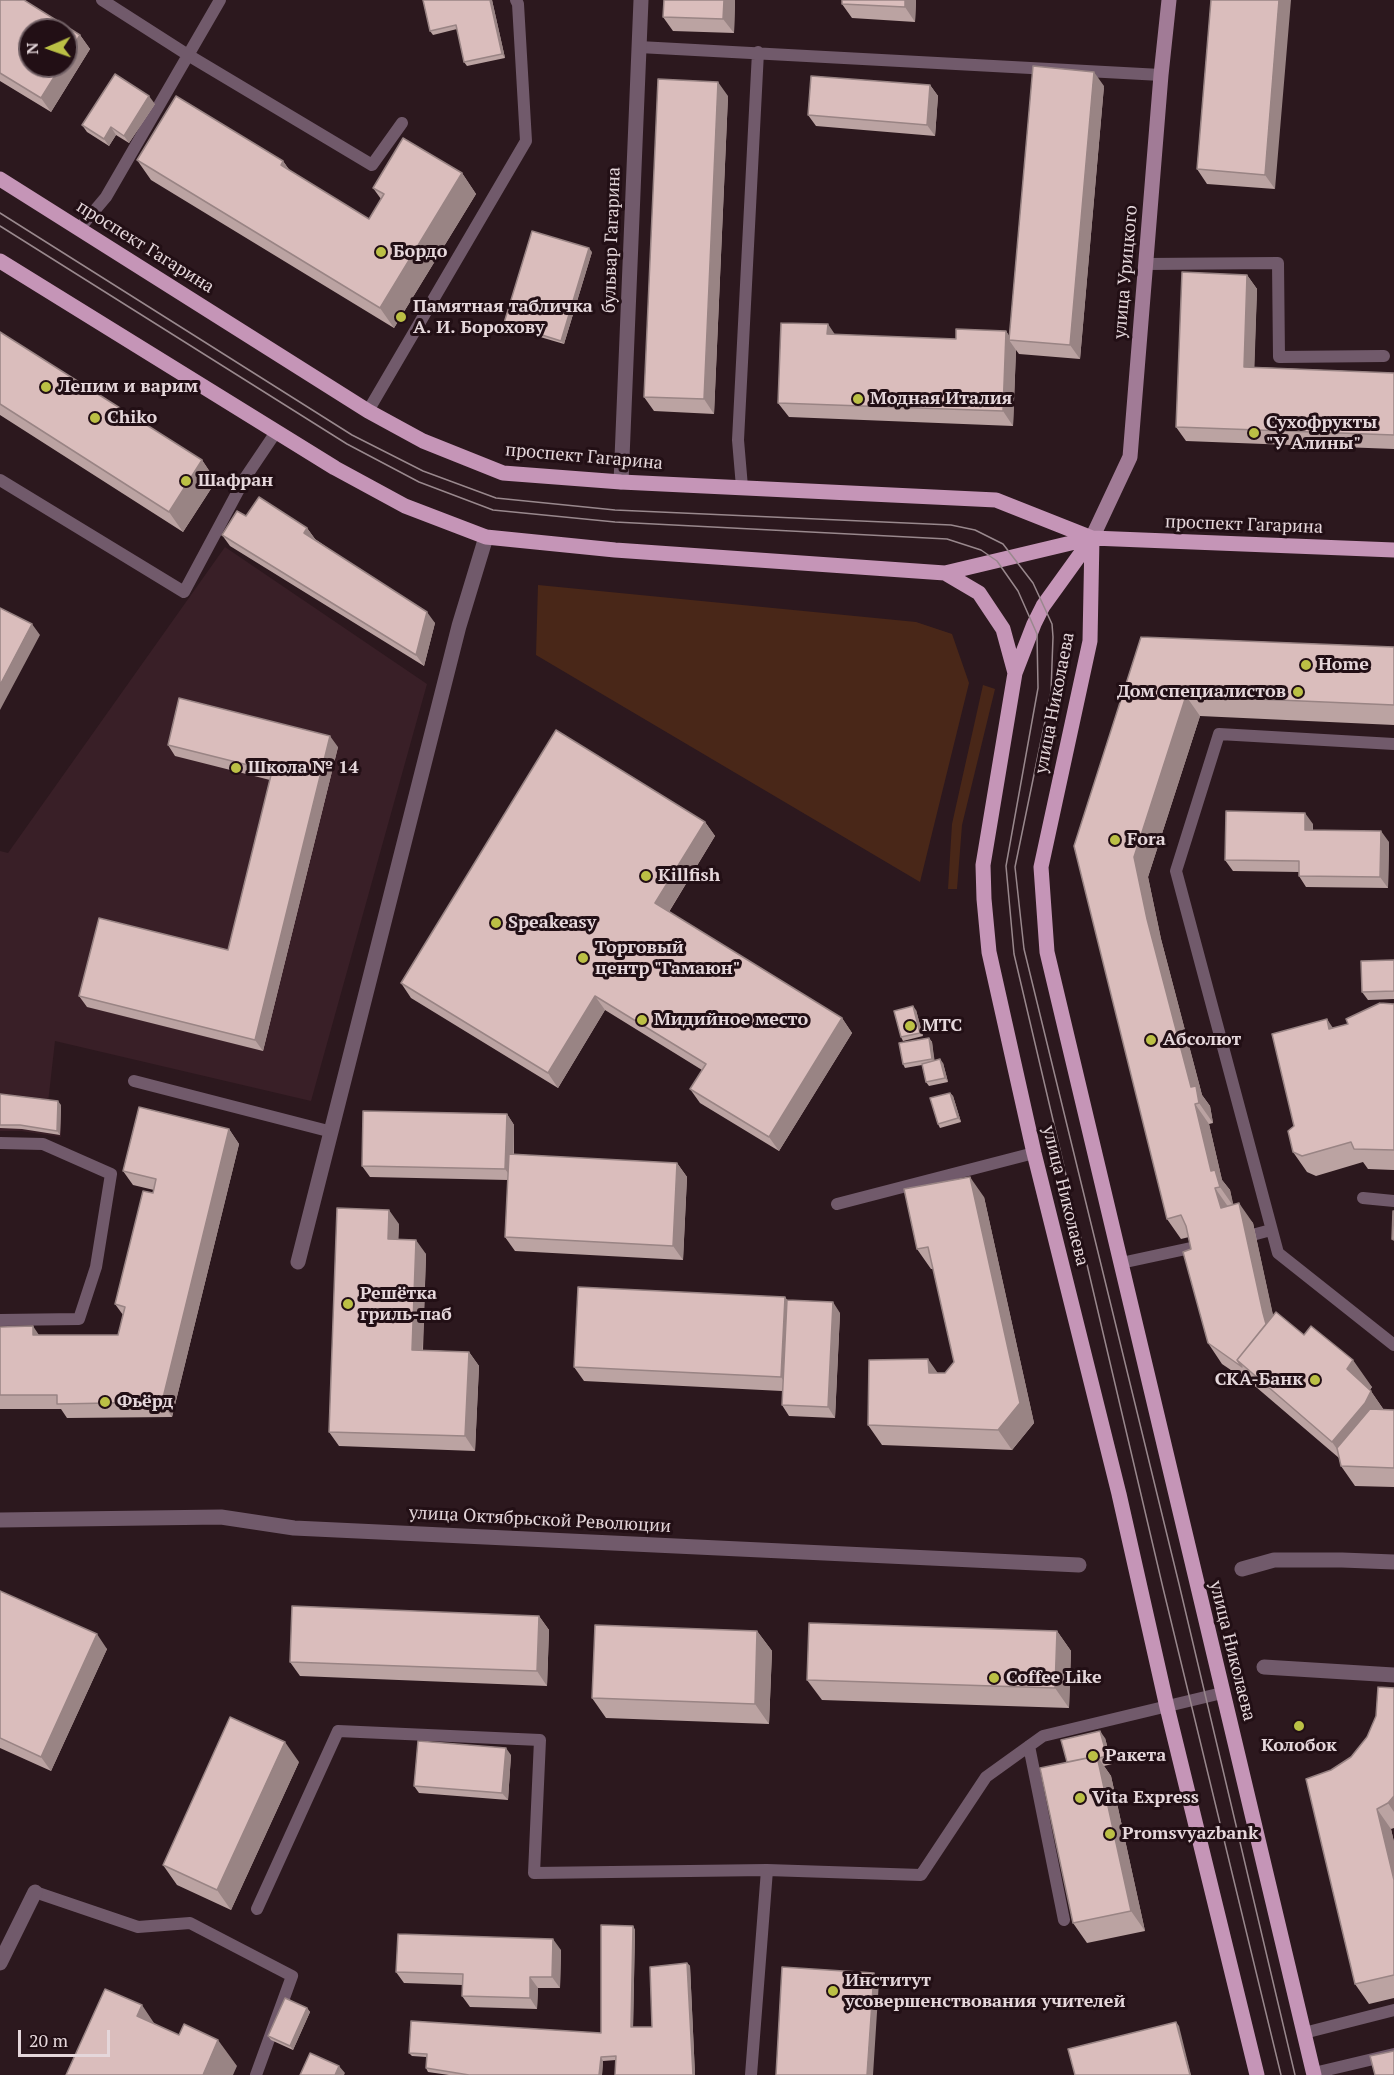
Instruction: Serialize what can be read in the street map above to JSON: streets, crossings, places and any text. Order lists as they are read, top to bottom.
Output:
{
  "streets": {
    "main road": ["проспект Гагарина", "улица Николаева"],
    "street": ["бульвар Гагарина", "улица Урицкого", "улица Октябрьской Революции"]
  },
  "crossings": [
    ["бульвар Гагарина", "проспект Гагарина"],
    ["проспект Гагарина", "улица Урицкого"],
    ["проспект Гагарина", "улица Николаева"],
    ["улица Урицкого", "улица Николаева"]
  ],
  "places": [
    "Бордо",
    "Памятная табличка А. И. Борохову",
    "Лепим и варим",
    "Модная Италия",
    "Chiko",
    "Сухофрукты \"У Алины\"",
    "Шафран",
    "Home",
    "Дом специалистов",
    "Школа № 14",
    "Fora",
    "Killfish",
    "Speakeasy",
    "Торговый центр \"Гамаюн\"",
    "Мидийное место",
    "МТС",
    "Абсолют",
    "Решётка гриль-паб",
    "СКА-Банк",
    "Фьёрд",
    "Coffee Like",
    "Колобок",
    "Ракета",
    "Vita Express",
    "Promsvyazbank",
    "Институт усовершенствования учителей"
  ],
  "scale_bar": "20 m",
  "north": "left"
}
